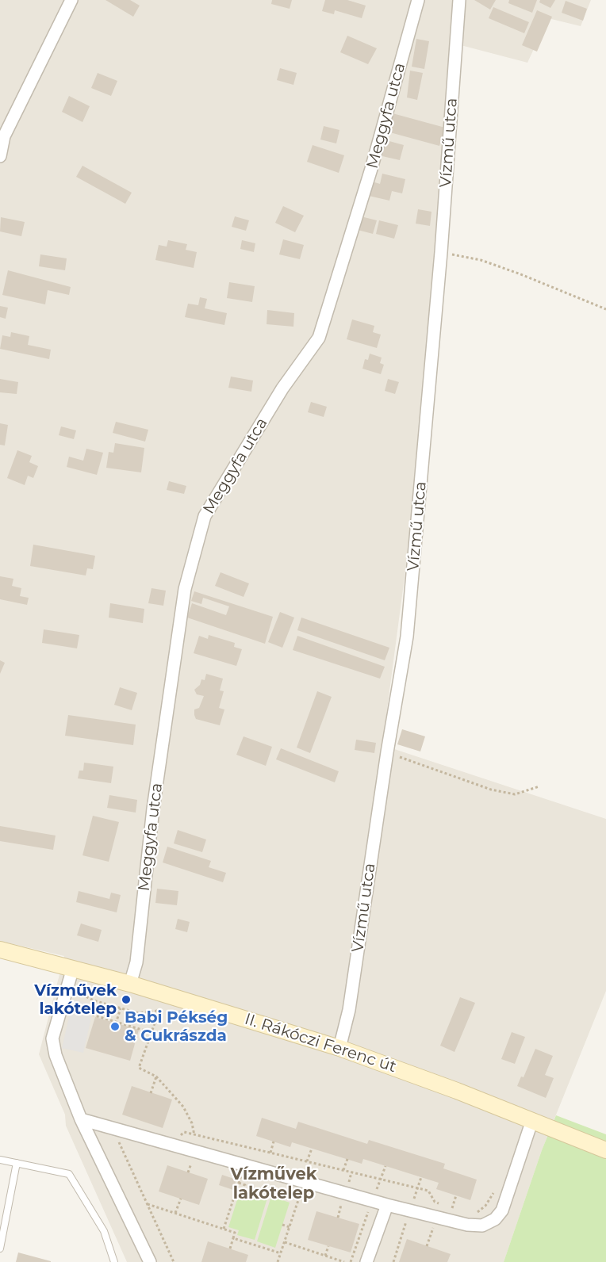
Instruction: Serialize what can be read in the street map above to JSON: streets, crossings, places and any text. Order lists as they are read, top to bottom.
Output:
{
  "streets": {
    "main road": ["II. Rákóczi Ferenc út"],
    "street": ["Meggyfa utca", "Vízmű utca"]
  },
  "crossings": [
    ["Meggyfa utca", "II. Rákóczi Ferenc út"],
    ["Vízmű utca", "II. Rákóczi Ferenc út"]
  ],
  "districts": ["Vízművek lakótelep"],
  "places": ["Vízművek lakótelep", "Babi Pékség & Cukrászda"]
}
